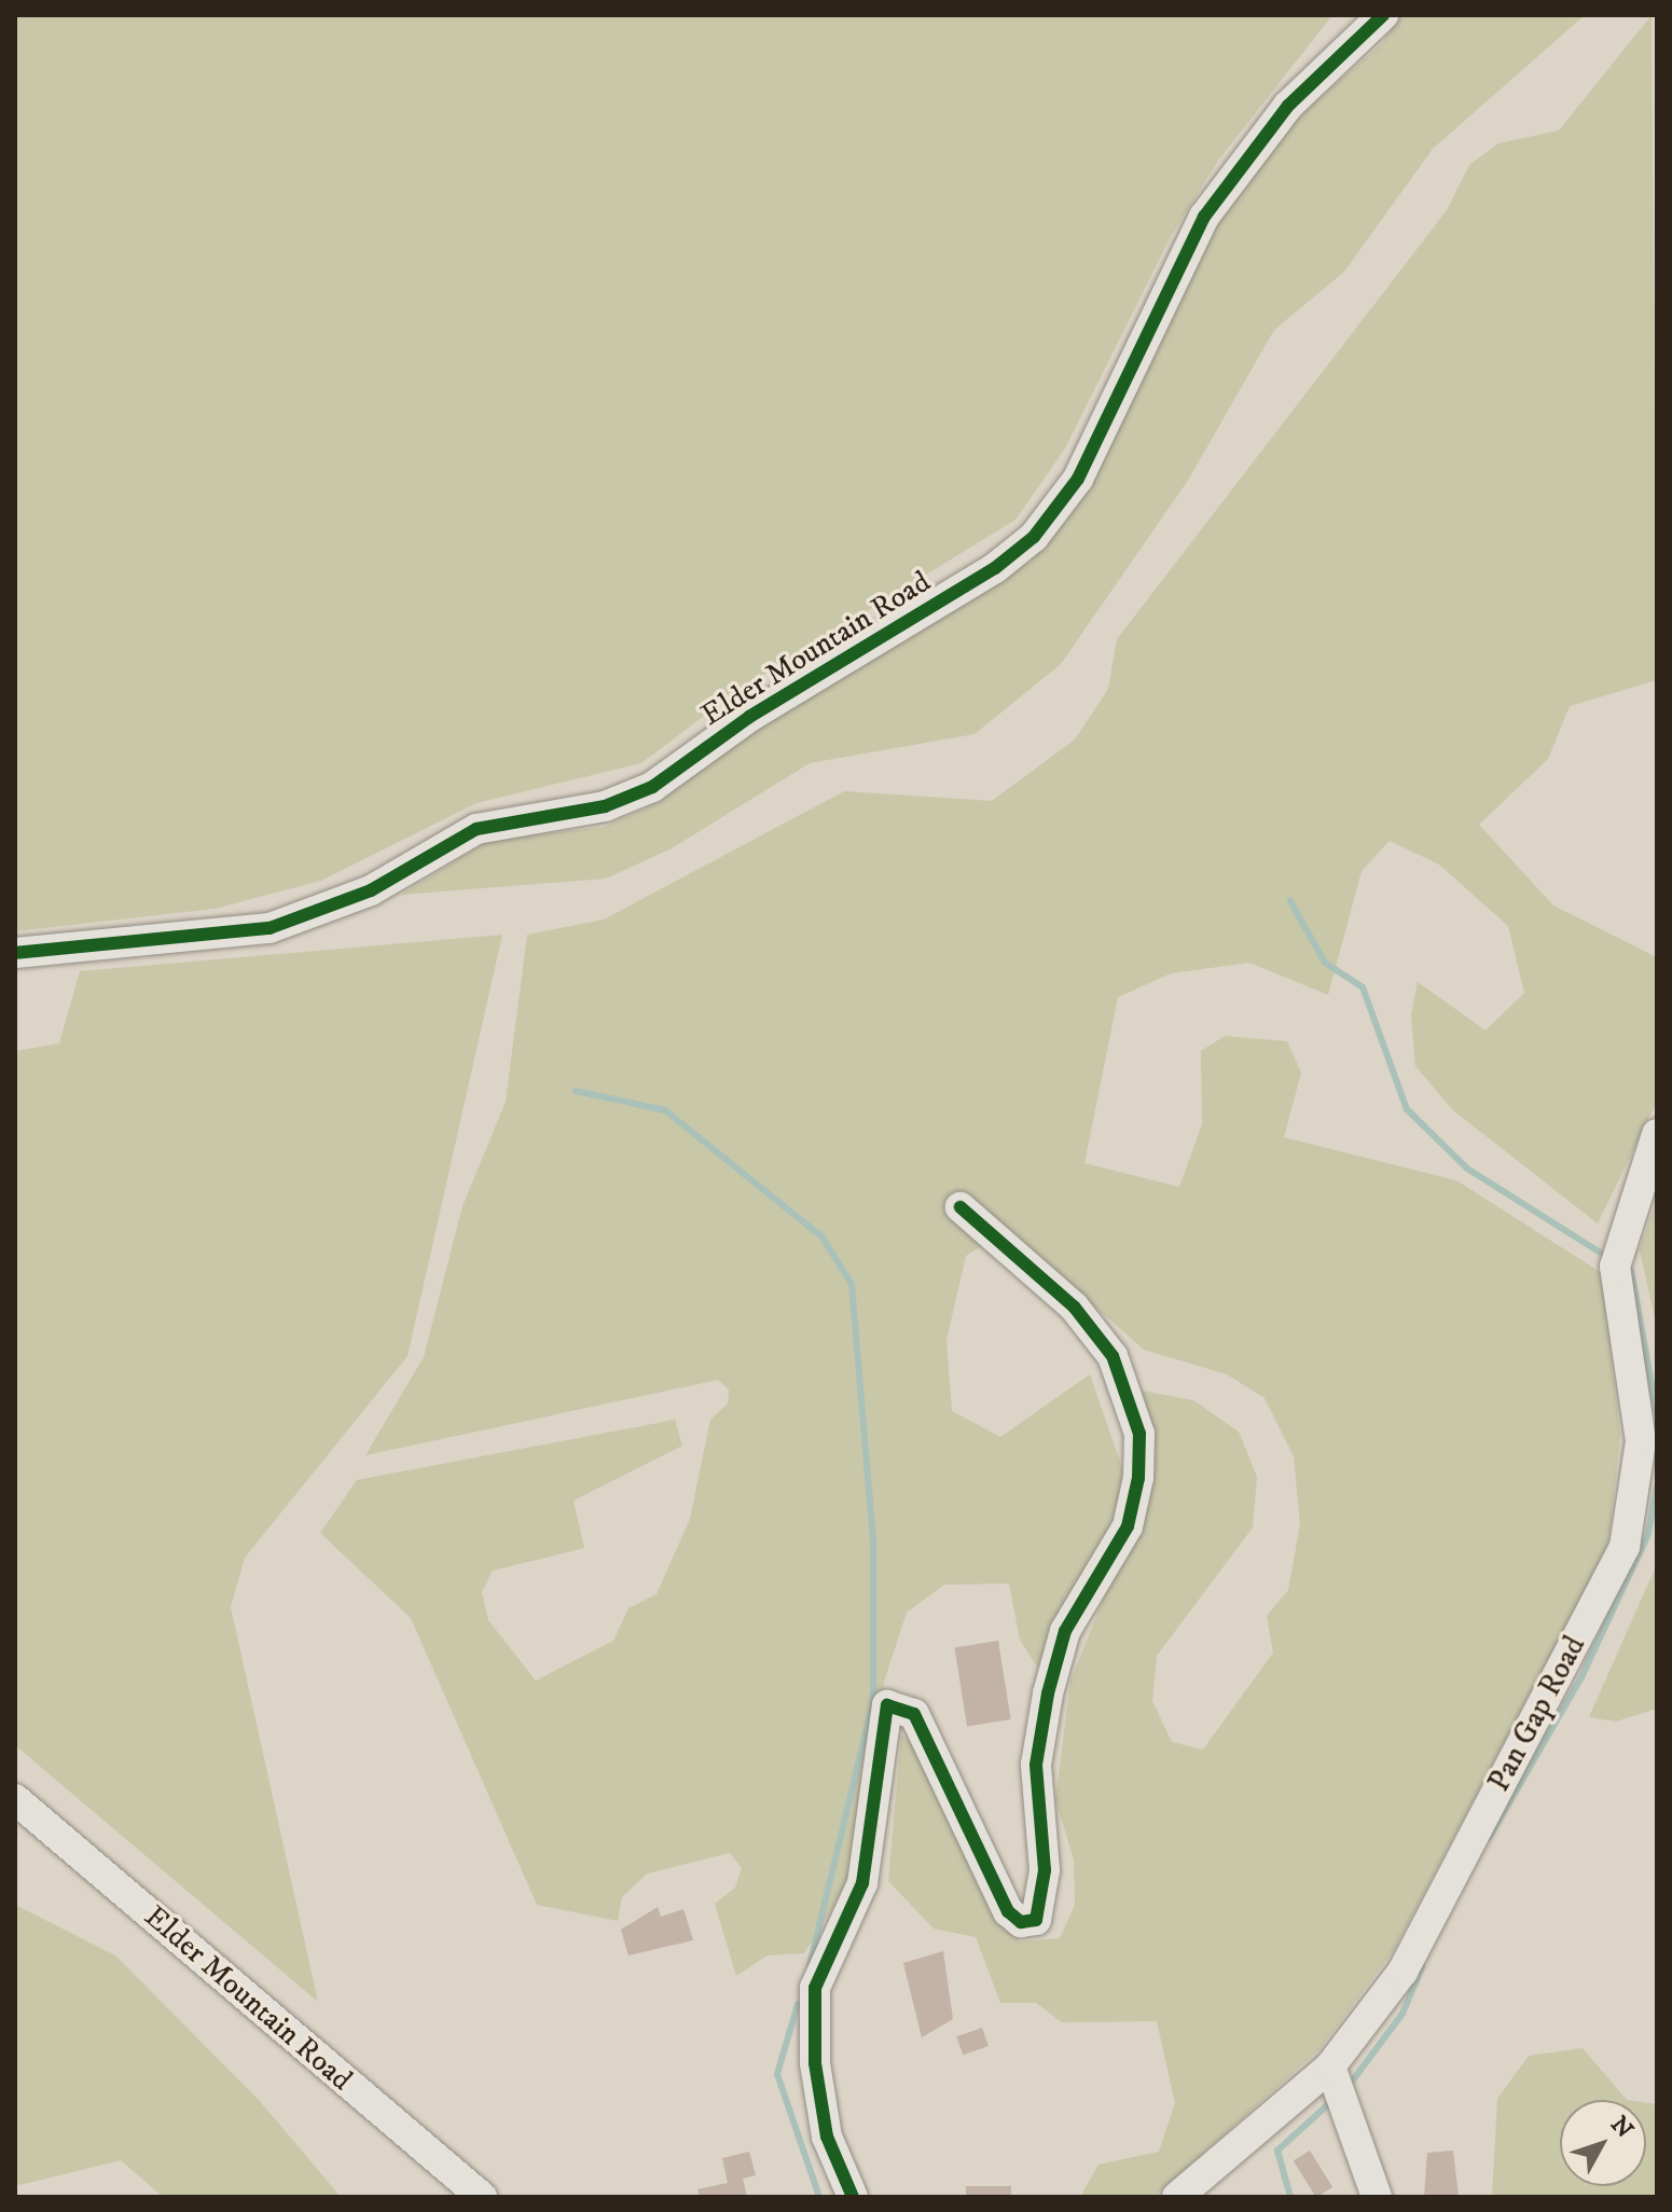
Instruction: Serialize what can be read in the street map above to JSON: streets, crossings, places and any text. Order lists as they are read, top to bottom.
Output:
{
  "streets": {
    "street": ["Elder Mountain Road", "Pan Gap Road"]
  },
  "north": "top right"
}
